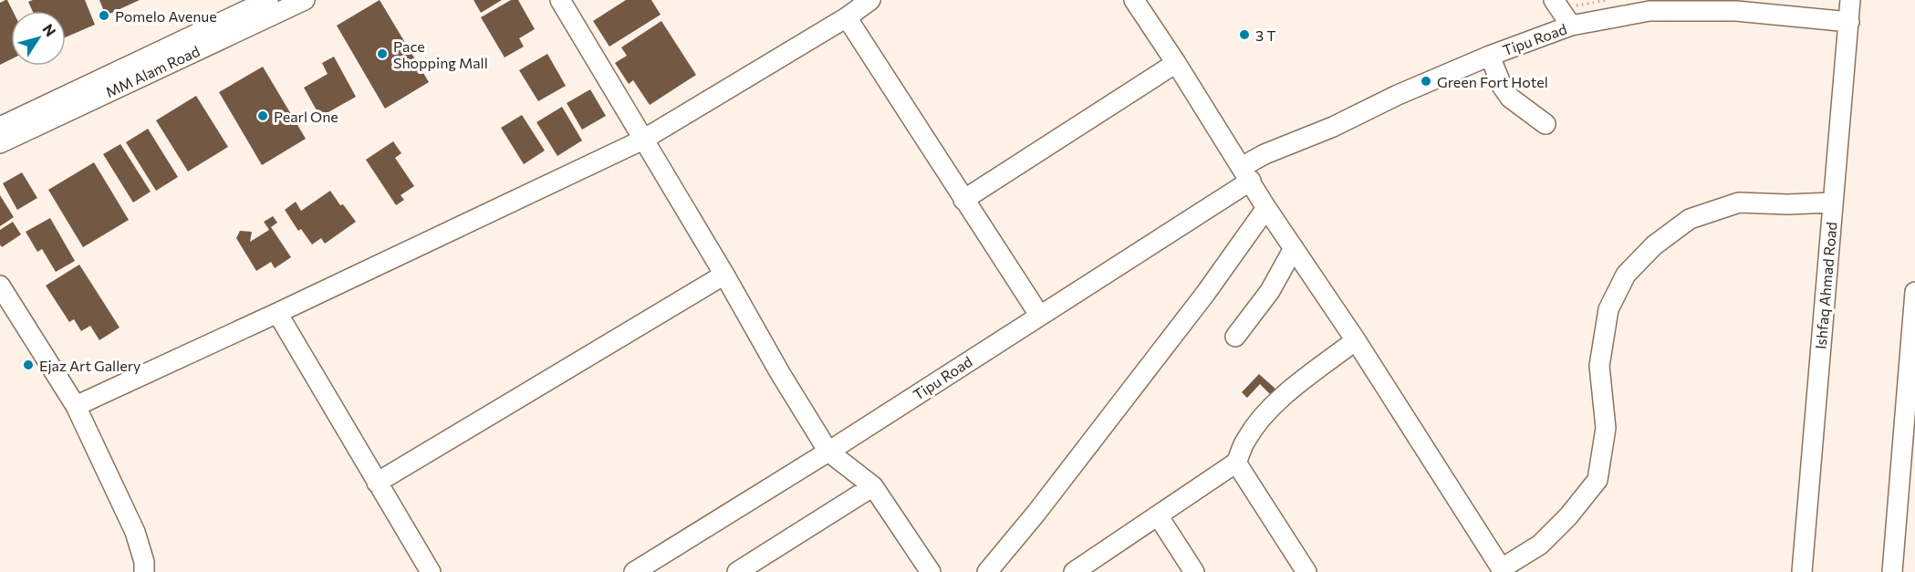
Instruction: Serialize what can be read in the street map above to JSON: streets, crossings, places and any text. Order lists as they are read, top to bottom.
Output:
{
  "streets": {
    "street": ["Tipu Road", "MM Alam Road", "Ishfaq Ahmad Road"]
  },
  "crossings": [
    ["Tipu Road", "Ishfaq Ahmad Road"]
  ],
  "places": [
    "Pomelo Avenue",
    "3 T",
    "Pace Shopping Mall",
    "Green Fort Hotel",
    "Pearl One",
    "Ejaz Art Gallery"
  ],
  "north": "top right"
}
